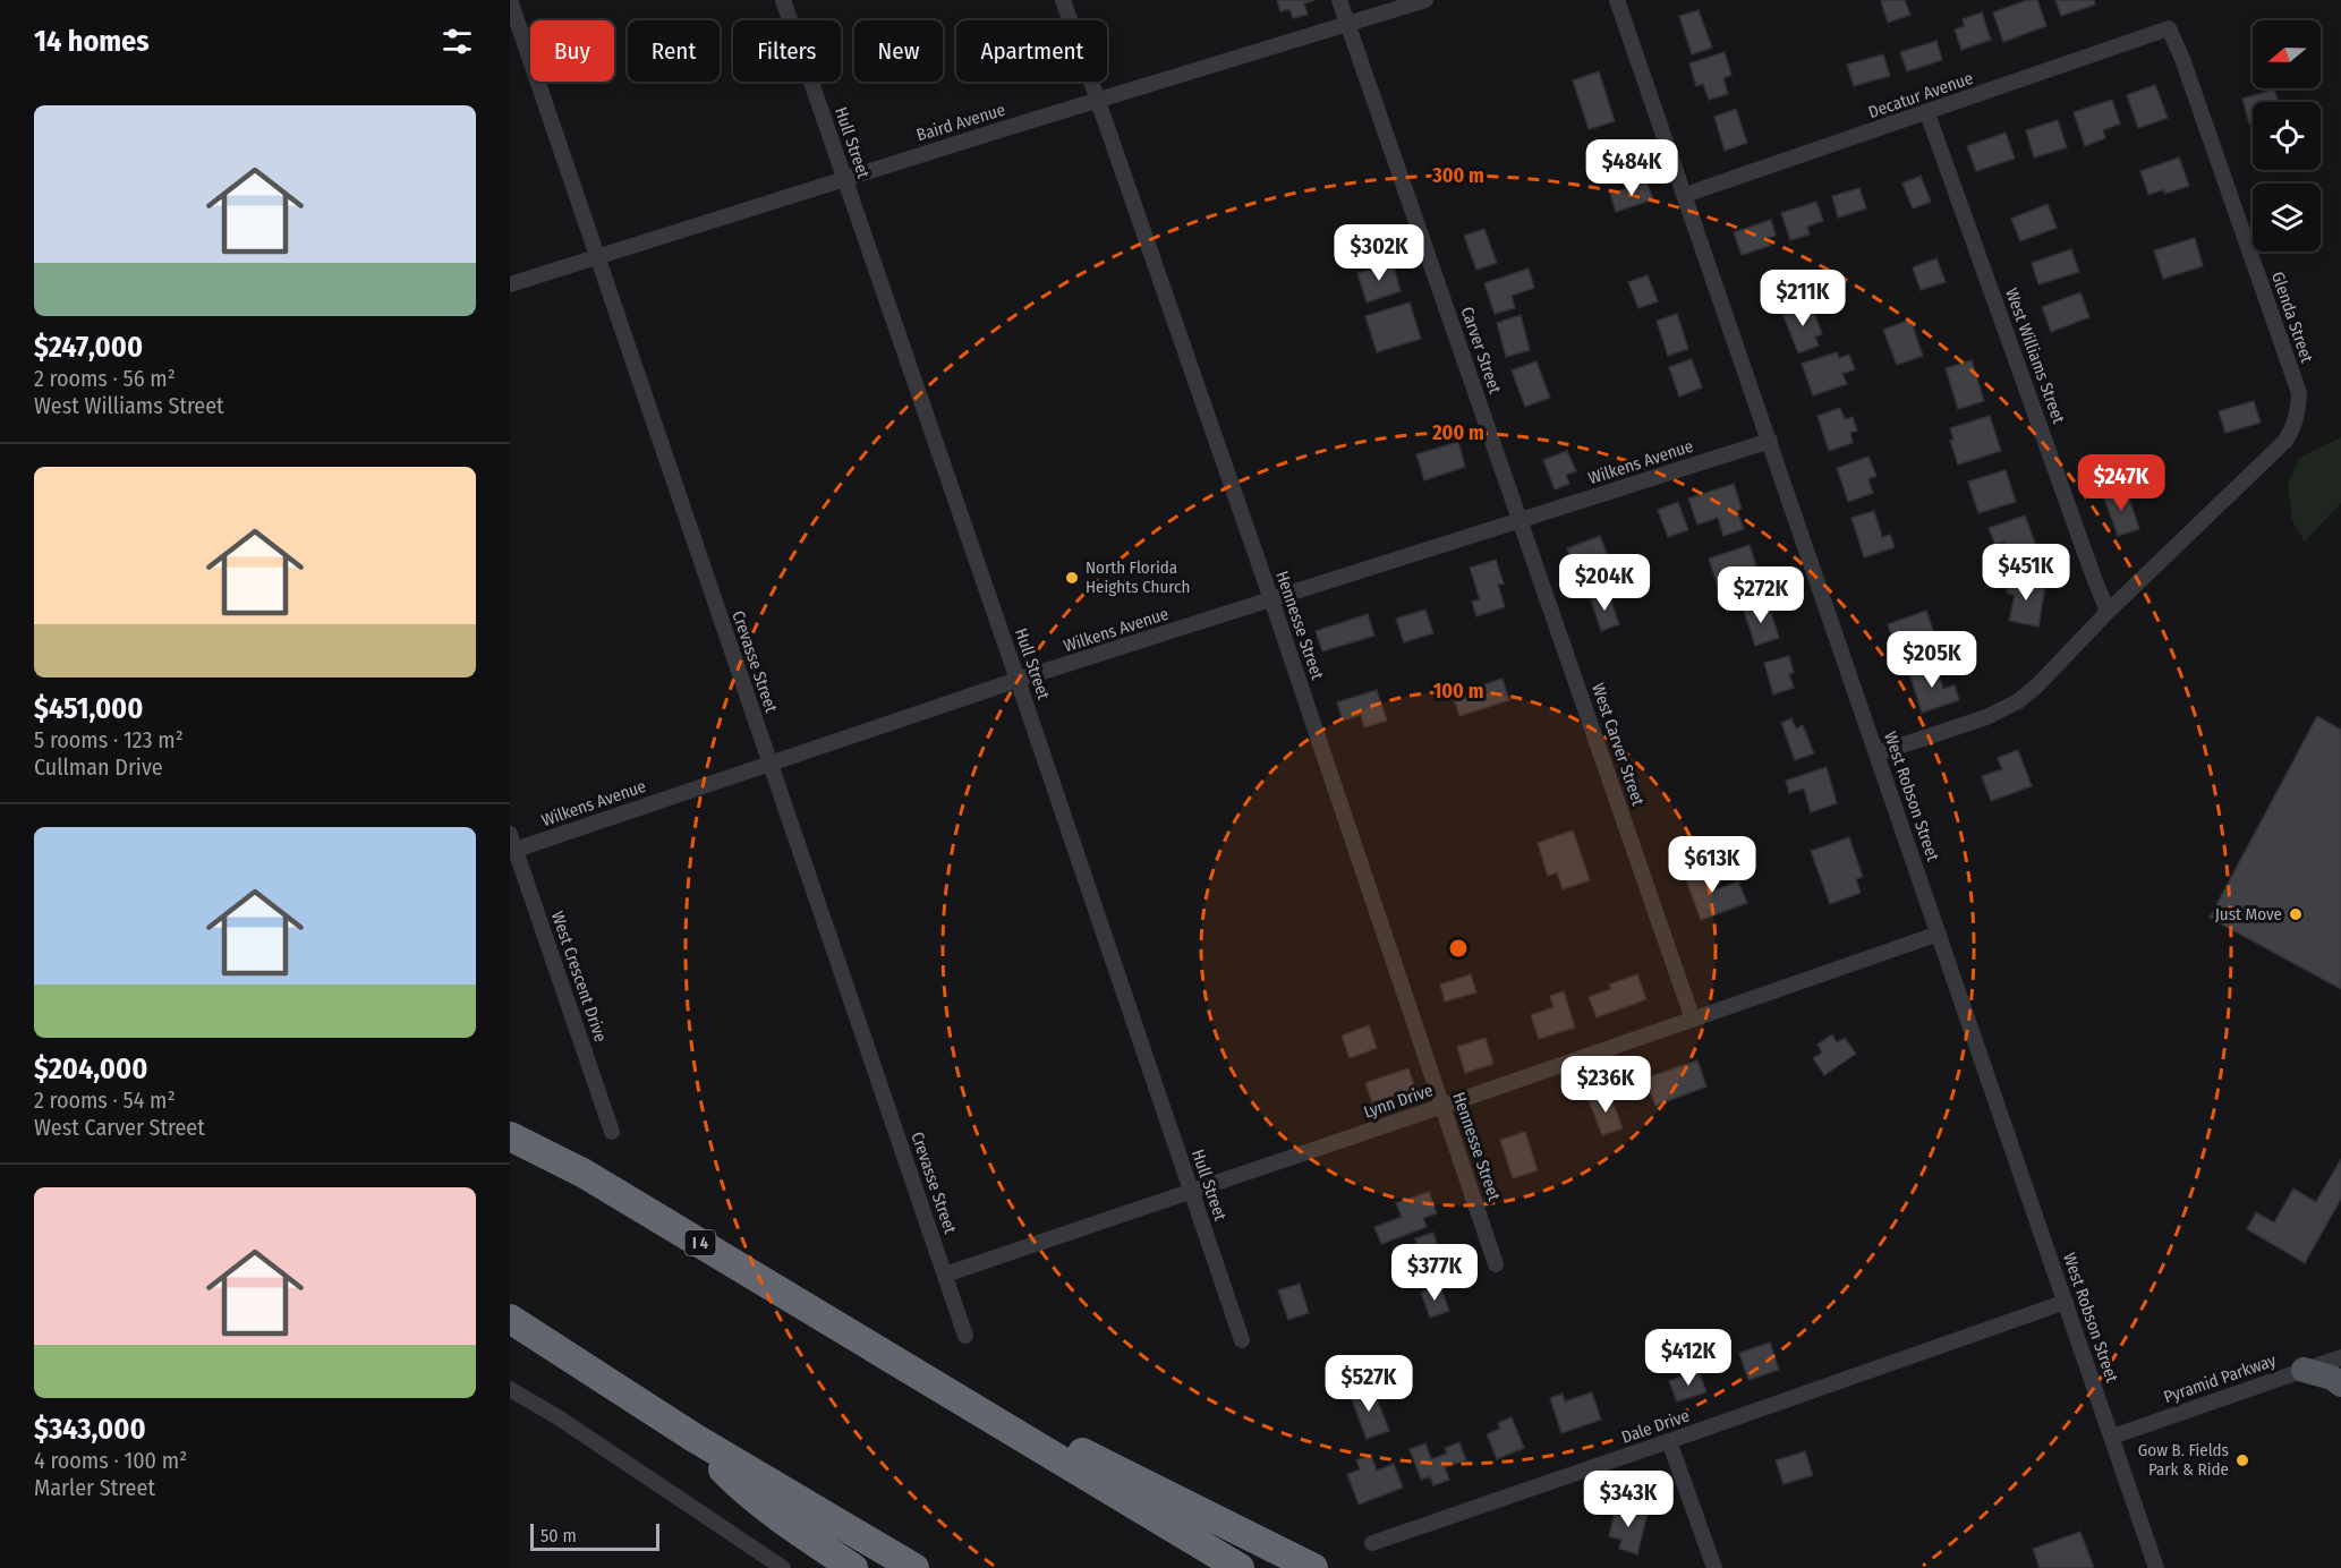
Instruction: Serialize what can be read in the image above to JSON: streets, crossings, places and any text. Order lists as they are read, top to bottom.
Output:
{
  "streets": {
    "highway": ["I 4"],
    "street": [
      "Decatur Avenue",
      "Baird Avenue",
      "Hull Street",
      "Glenda Street",
      "Carver Street",
      "West Williams Street",
      "Wilkens Avenue",
      "Hennesse Street",
      "Crevasse Street",
      "West Carver Street",
      "West Robson Street",
      "West Crescent Drive",
      "Lynn Drive",
      "Pyramid Parkway",
      "Dale Drive"
    ]
  },
  "crossings": [
    ["Decatur Avenue", "Glenda Street"],
    ["Decatur Avenue", "West Williams Street"],
    ["Decatur Avenue", "West Robson Street"],
    ["Baird Avenue", "Hull Street"],
    ["Baird Avenue", "Carver Street"],
    ["Baird Avenue", "Hennesse Street"],
    ["Baird Avenue", "Crevasse Street"],
    ["Hull Street", "Wilkens Avenue"],
    ["Hull Street", "Lynn Drive"],
    ["Glenda Street", "West Williams Street"],
    ["Carver Street", "Wilkens Avenue"],
    ["Carver Street", "West Carver Street"],
    ["Wilkens Avenue", "Hennesse Street"],
    ["Wilkens Avenue", "Crevasse Street"],
    ["Wilkens Avenue", "West Carver Street"],
    ["Wilkens Avenue", "West Robson Street"],
    ["Wilkens Avenue", "West Crescent Drive"],
    ["Hennesse Street", "Lynn Drive"],
    ["Crevasse Street", "Lynn Drive"],
    ["West Carver Street", "Lynn Drive"],
    ["West Robson Street", "Lynn Drive"],
    ["West Robson Street", "Pyramid Parkway"],
    ["West Robson Street", "Dale Drive"]
  ],
  "places": ["North Florida Heights Church", "Just Move", "Gow B. Fields Park & Ride"],
  "scale_bar": "50 m",
  "north": "left",
  "page": {
    "heading": "14 homes",
    "chip": [
      "Buy",
      "Rent",
      "Filters",
      "New",
      "Apartment"
    ],
    "list": [
      {
        "name": "$247,000",
        "note": "2 rooms · 56 m² · West Williams Street"
      },
      {
        "name": "$451,000",
        "note": "5 rooms · 123 m² · Cullman Drive"
      },
      {
        "name": "$204,000",
        "note": "2 rooms · 54 m² · West Carver Street"
      },
      {
        "name": "$343,000",
        "note": "4 rooms · 100 m² · Marler Street"
      }
    ],
    "price": [
      "$484K",
      "$302K",
      "$211K",
      "$247K",
      "$451K",
      "$204K",
      "$272K",
      "$205K",
      "$613K",
      "$236K",
      "$377K",
      "$412K",
      "$527K",
      "$343K"
    ],
    "scale": "50 m"
  },
  "rings": ["300 m", "200 m", "100 m"]
}
